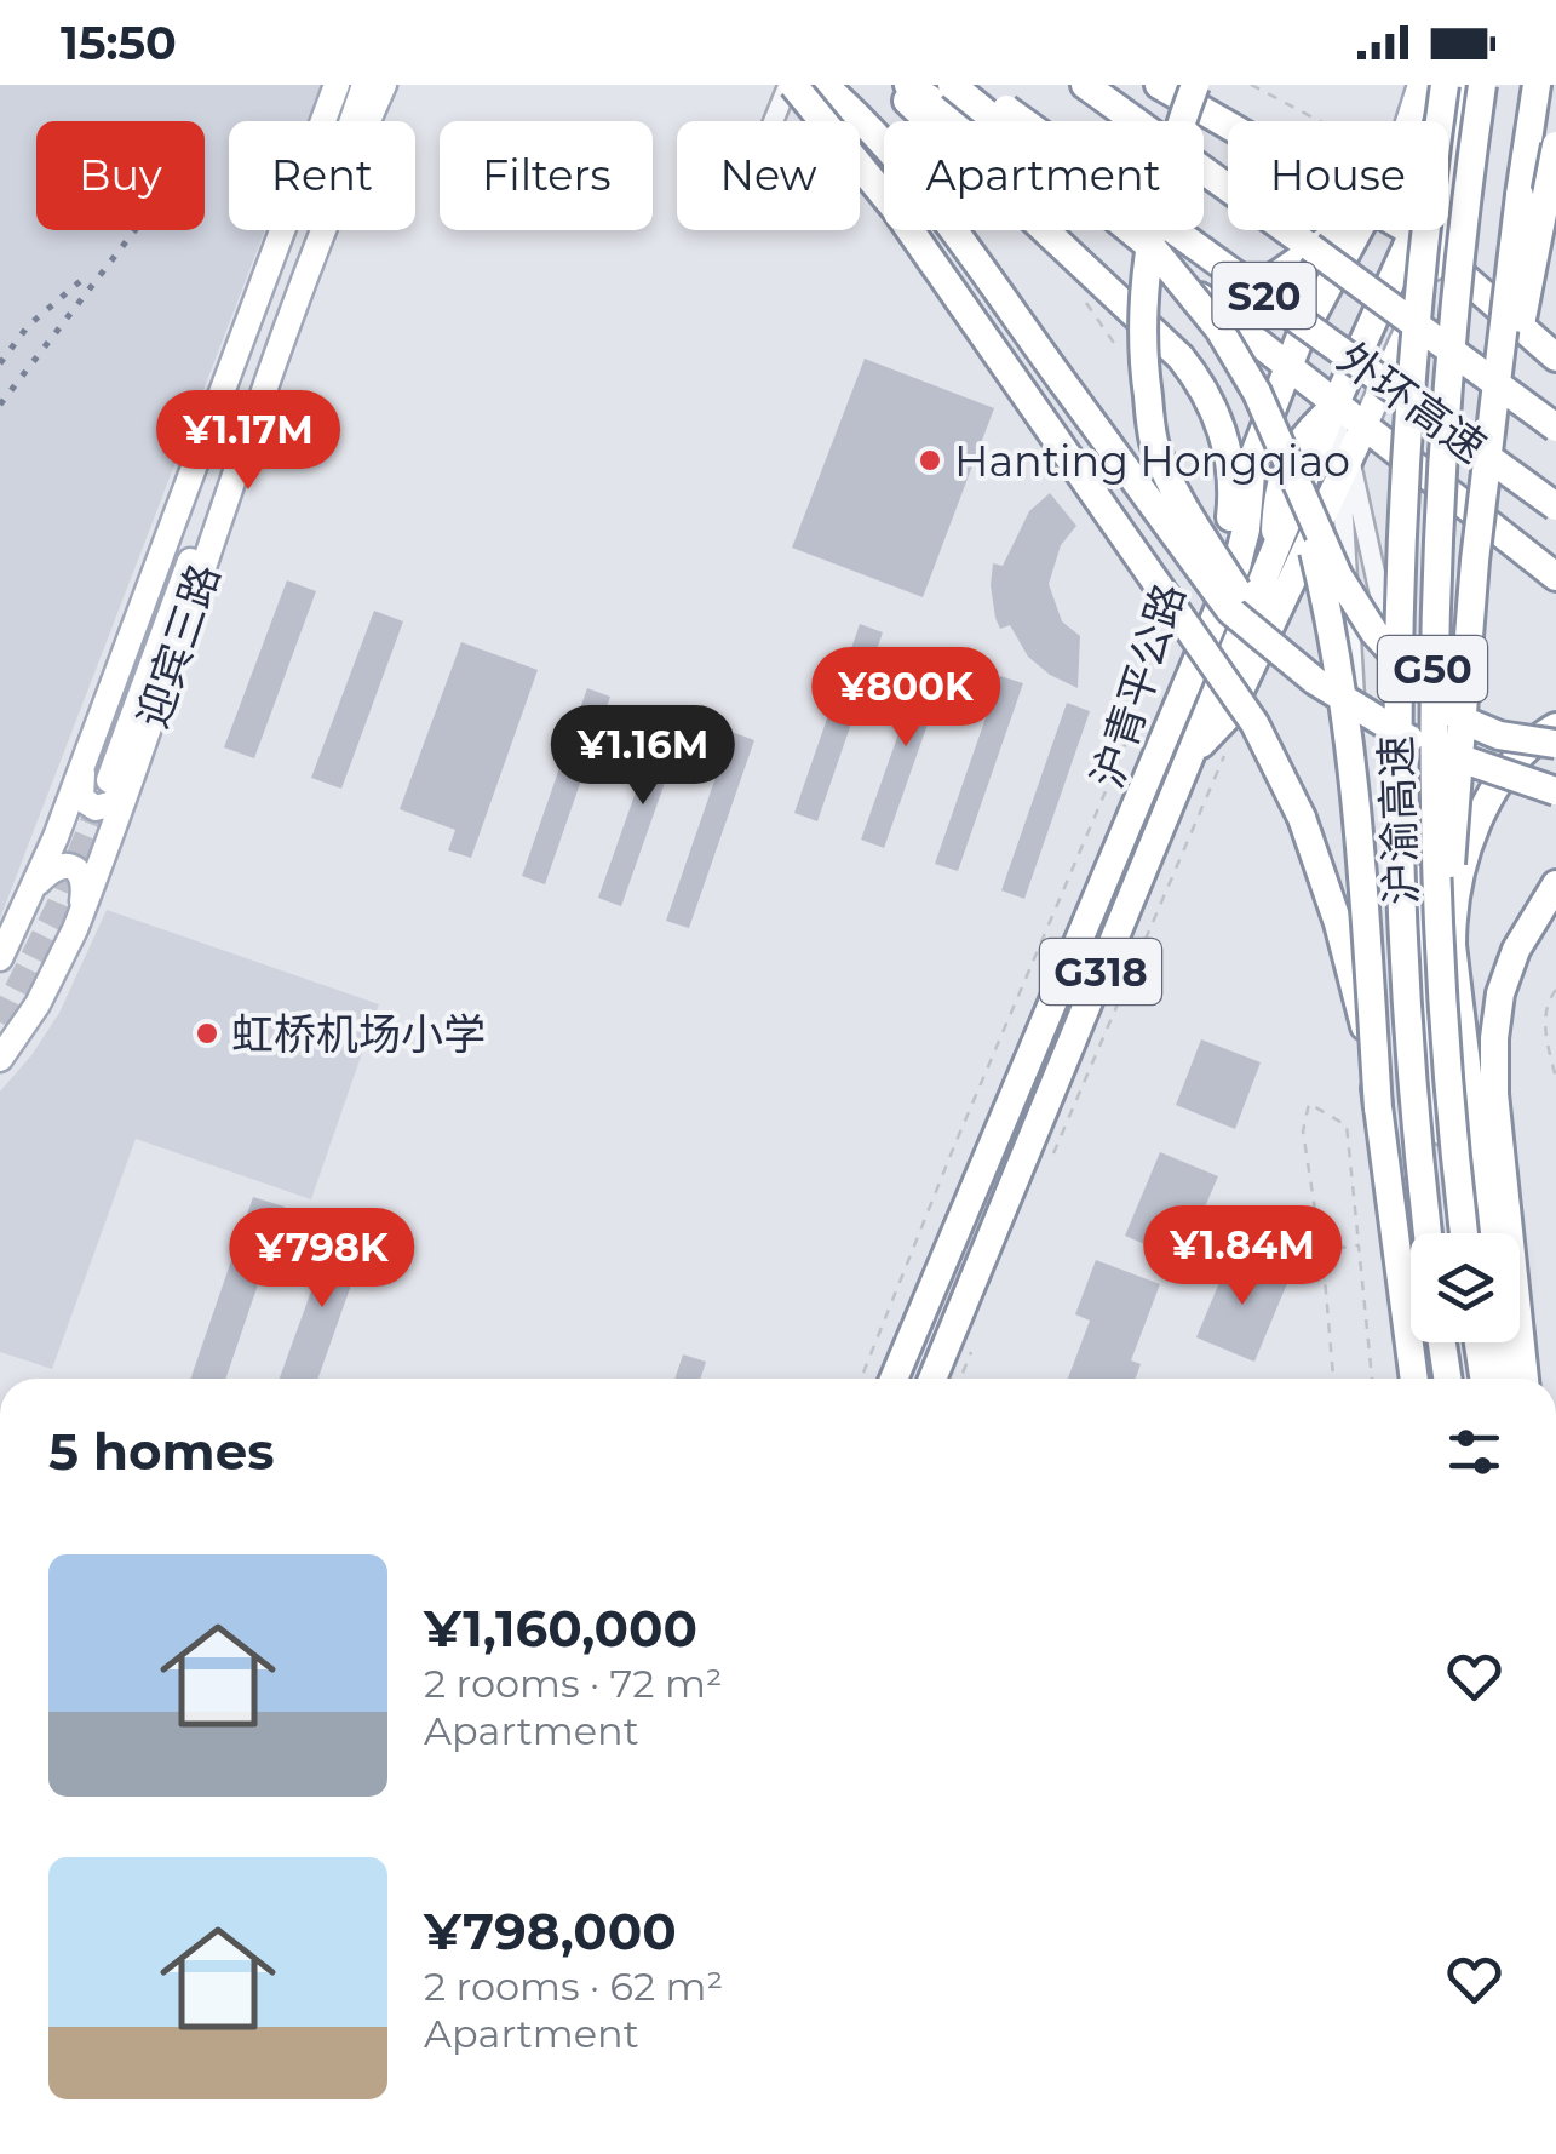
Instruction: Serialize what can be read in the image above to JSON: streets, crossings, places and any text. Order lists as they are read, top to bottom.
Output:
{
  "streets": {
    "highway": [
      "S20",
      "外环高速",
      "G50",
      "沪青平公路",
      "沪渝高速",
      "G318"
    ],
    "main road": ["迎宾三路"]
  },
  "places": ["Hanting Hongqiao", "虹桥机场小学"],
  "page": {
    "status": "15:50",
    "chip": [
      "Buy",
      "Rent",
      "Filters",
      "New",
      "Apartment",
      "House"
    ],
    "price": [
      "¥1.17M",
      "¥800K",
      "¥1.16M",
      "¥1.84M",
      "¥798K"
    ],
    "heading": "5 homes",
    "list": [
      {
        "name": "¥1,160,000",
        "note": "2 rooms · 72 m² · Apartment"
      },
      {
        "name": "¥798,000",
        "note": "2 rooms · 62 m² · Apartment"
      }
    ]
  }
}
